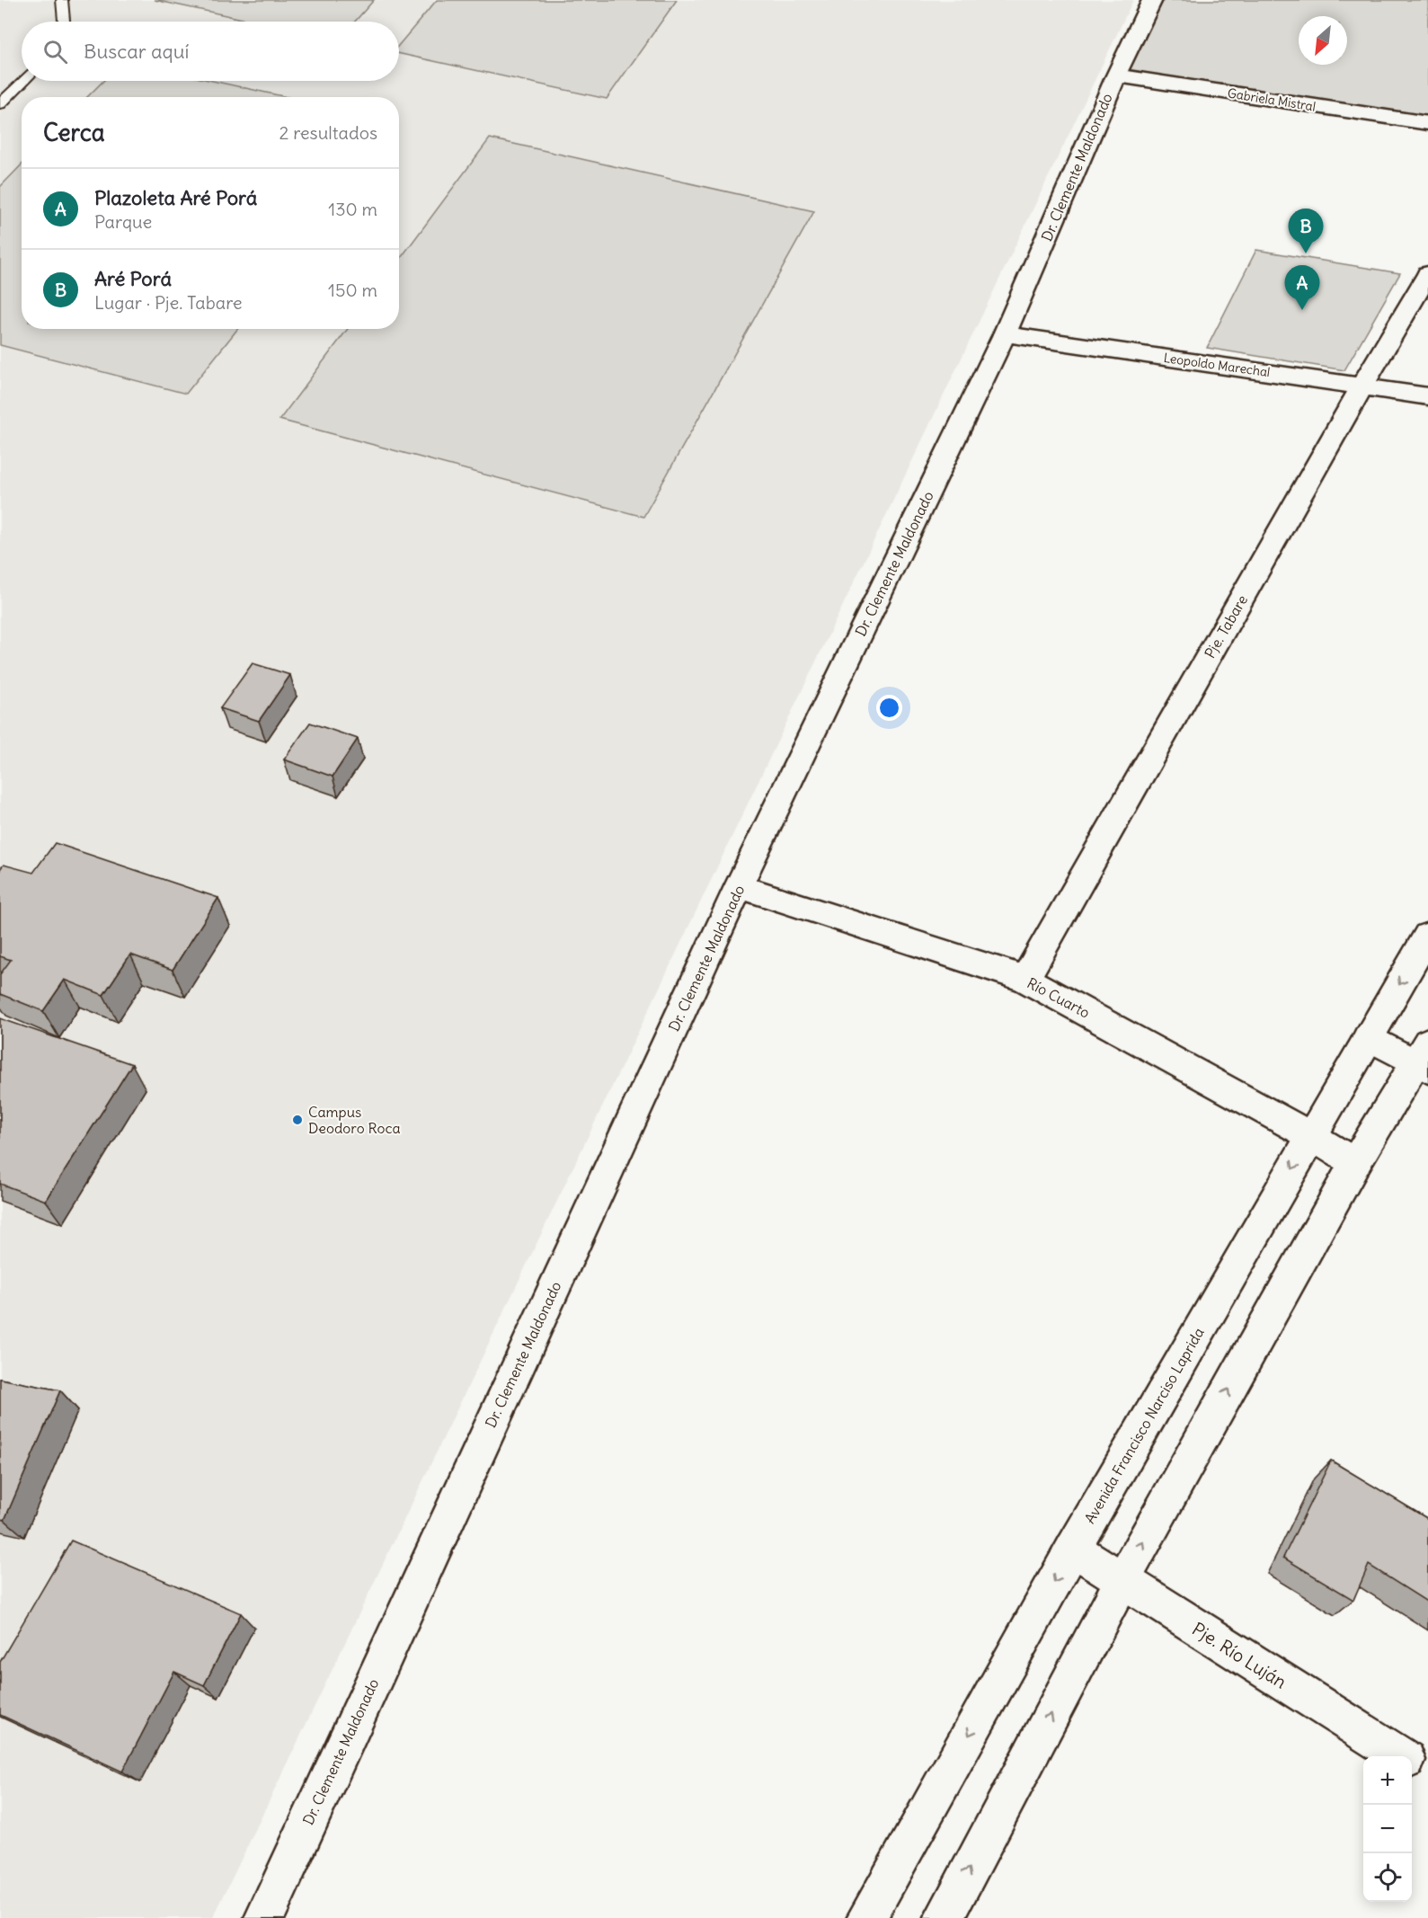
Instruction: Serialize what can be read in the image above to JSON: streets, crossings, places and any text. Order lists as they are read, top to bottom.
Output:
{
  "streets": {
    "street": [
      "Gabriela Mistral",
      "Dr. Clemente Maldonado",
      "Leopoldo Marechal",
      "Pje. Tabare",
      "Río Cuarto",
      "Avenida Francisco Narciso Laprida",
      "Pje. Río Luján"
    ]
  },
  "crossings": [
    ["Gabriela Mistral", "Dr. Clemente Maldonado"],
    ["Dr. Clemente Maldonado", "Leopoldo Marechal"],
    ["Dr. Clemente Maldonado", "Río Cuarto"],
    ["Leopoldo Marechal", "Pje. Tabare"],
    ["Pje. Tabare", "Río Cuarto"],
    ["Río Cuarto", "Avenida Francisco Narciso Laprida"],
    ["Avenida Francisco Narciso Laprida", "Pje. Río Luján"]
  ],
  "places": ["Campus Deodoro Roca"],
  "north": "bottom left",
  "page": {
    "search": "Buscar aquí",
    "heading": ["Cerca", "2 resultados"],
    "list": [
      {
        "mark": "A",
        "name": "Plazoleta Aré Porá",
        "note": "Parque",
        "value": "130 m"
      },
      {
        "mark": "B",
        "name": "Aré Porá",
        "note": "Lugar · Pje. Tabare",
        "value": "150 m"
      }
    ],
    "pins": ["B", "A"],
    "map_buttons": ["+", "−"]
  }
}
